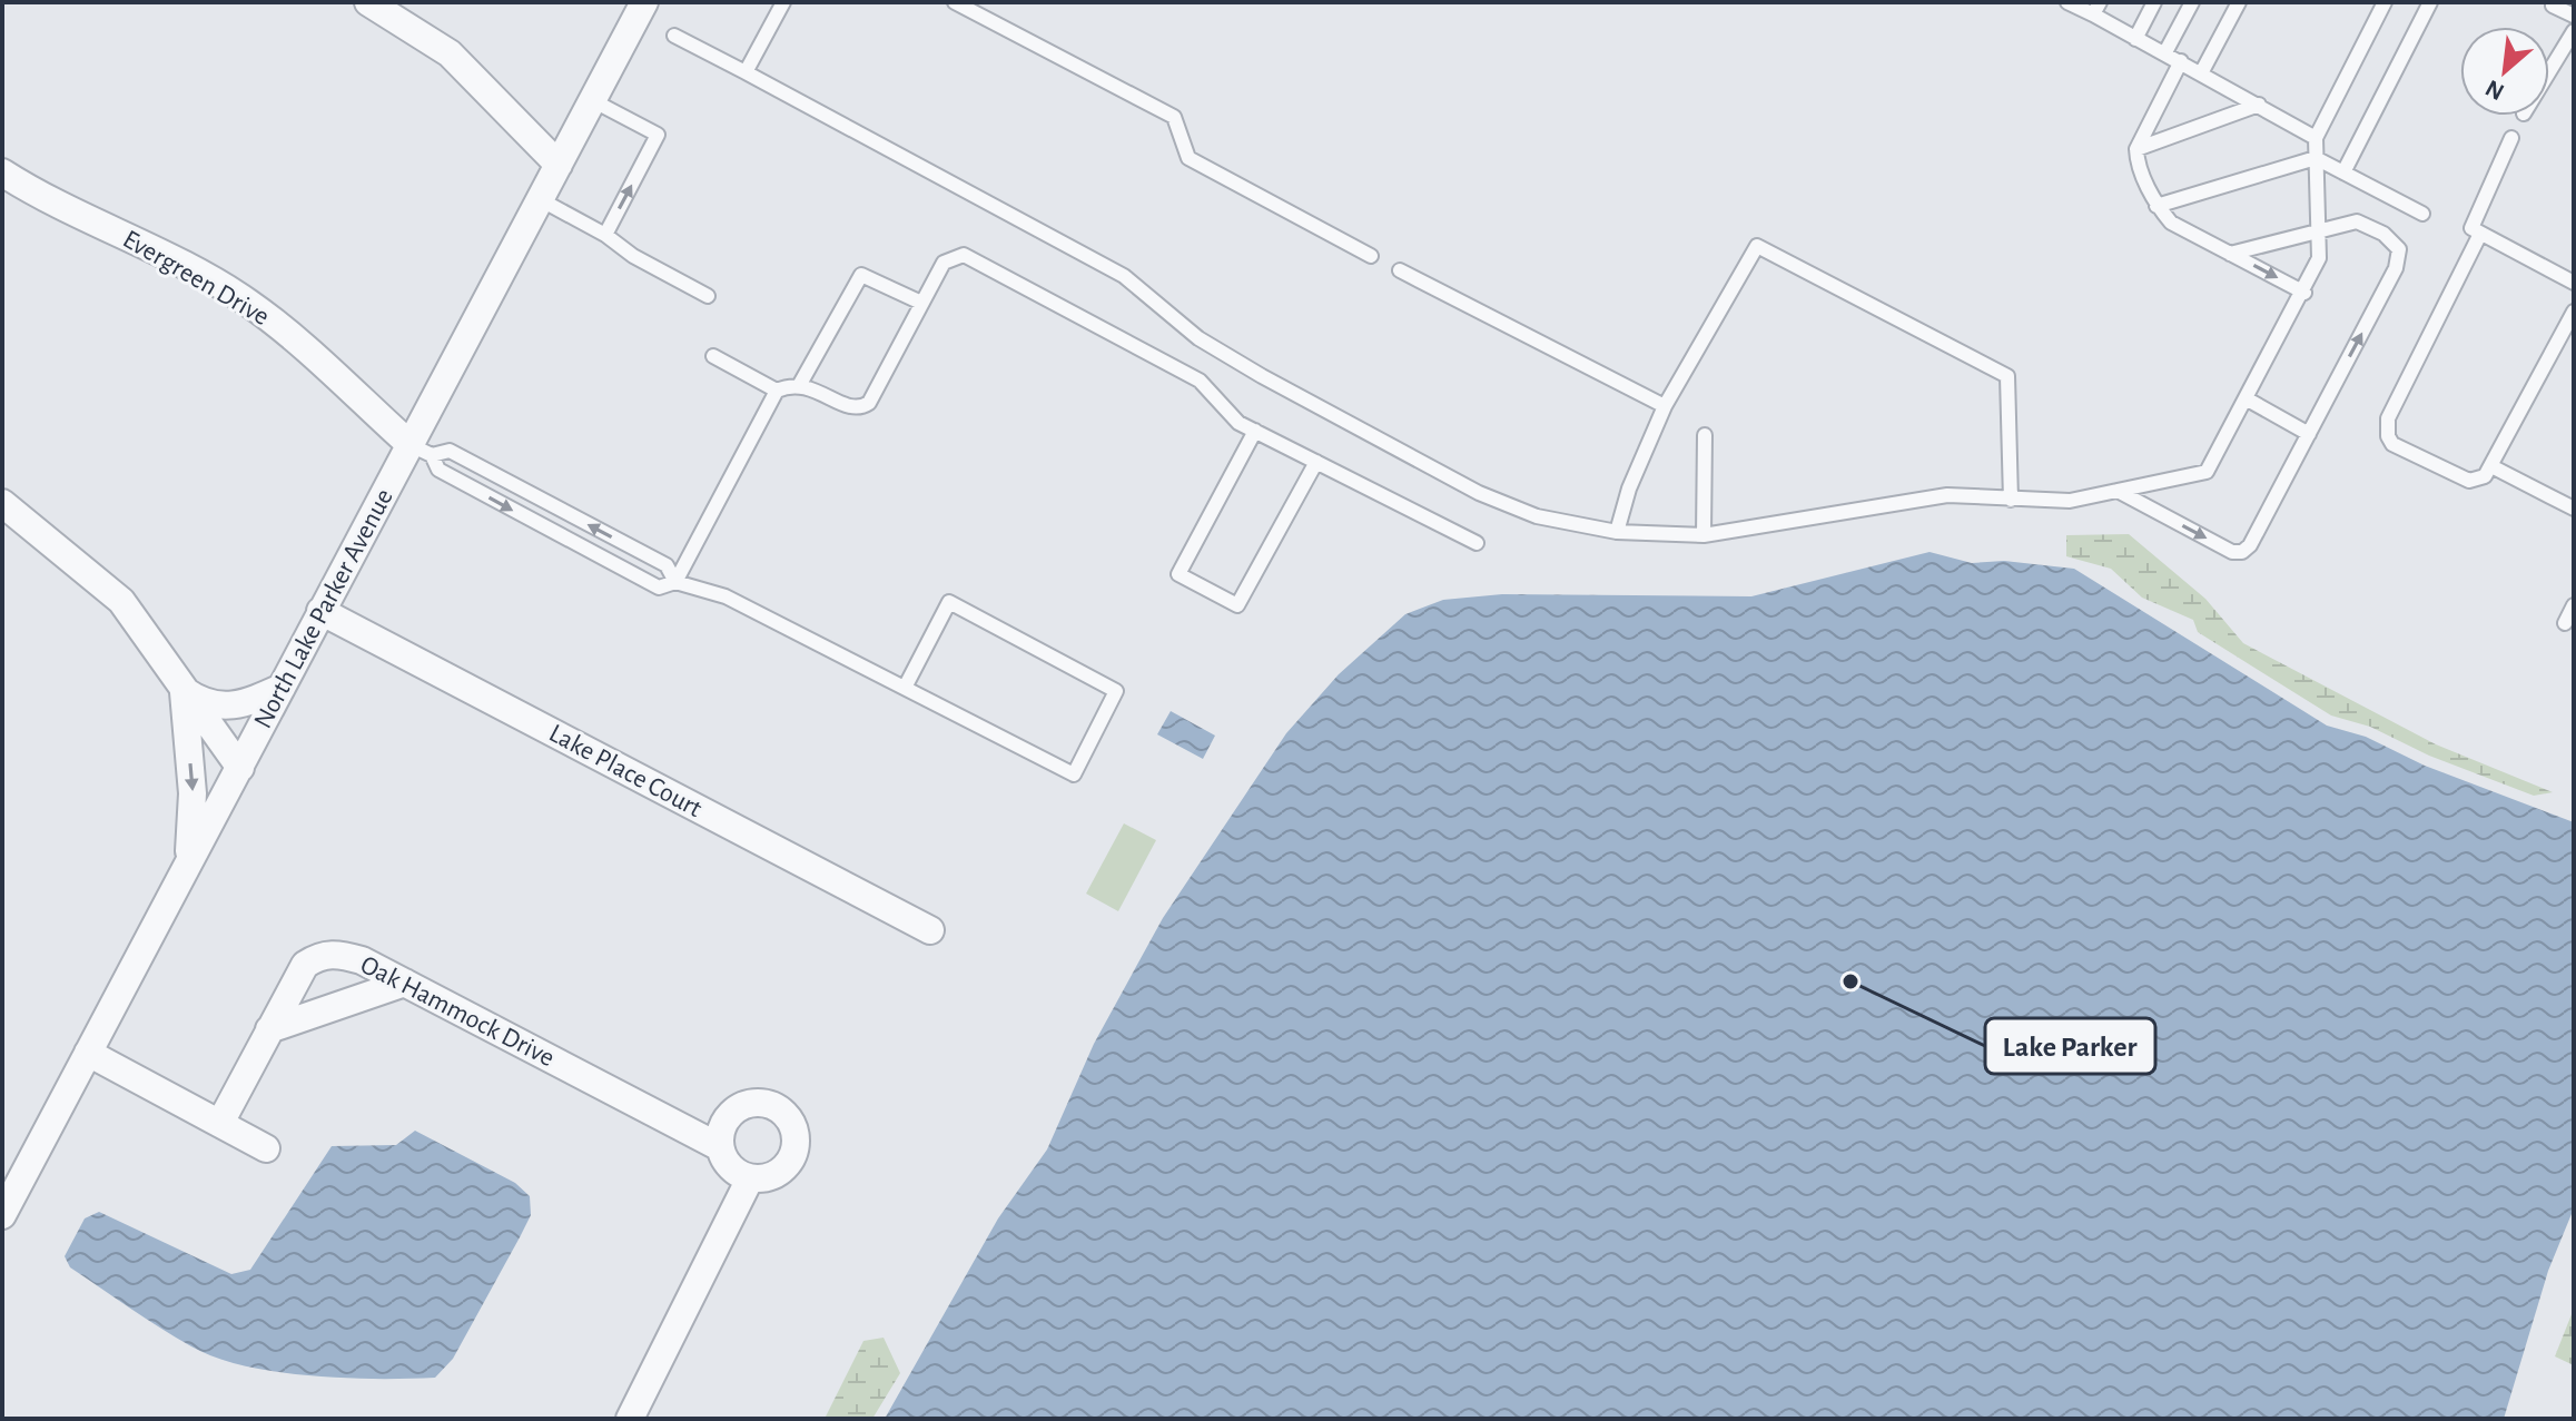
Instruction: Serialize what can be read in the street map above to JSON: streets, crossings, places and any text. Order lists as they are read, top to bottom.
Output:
{
  "streets": {
    "street": [
      "Evergreen Drive",
      "North Lake Parker Avenue",
      "Lake Place Court",
      "Oak Hammock Drive"
    ]
  },
  "crossings": [
    ["Evergreen Drive", "North Lake Parker Avenue"],
    ["North Lake Parker Avenue", "Lake Place Court"]
  ],
  "places": ["Lake Parker"],
  "north": "bottom left"
}
